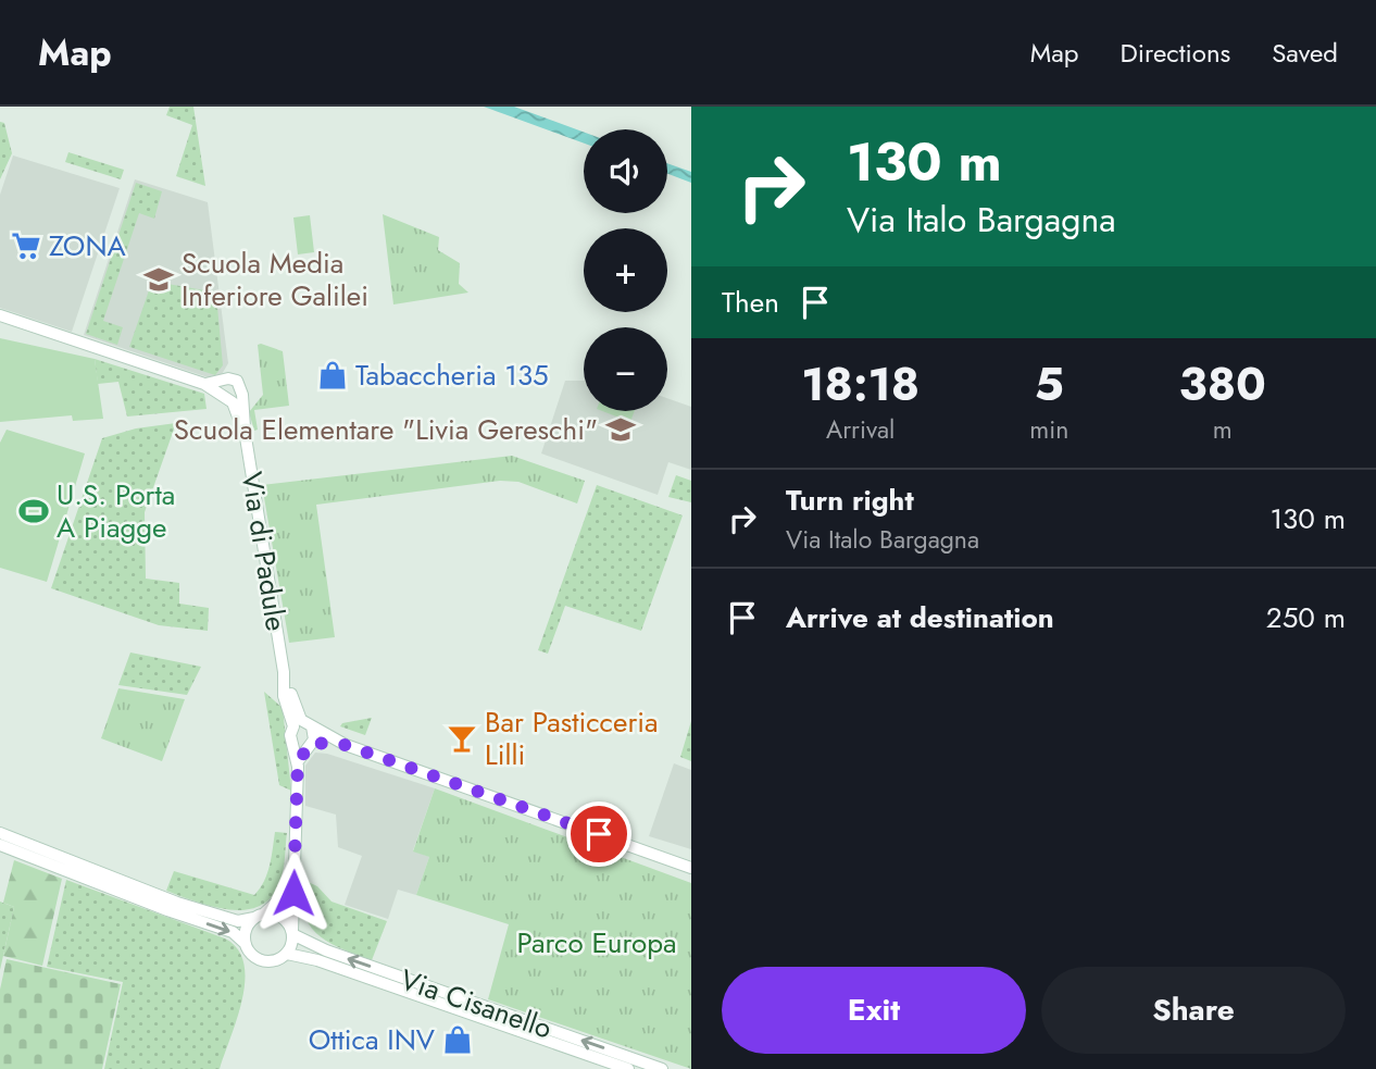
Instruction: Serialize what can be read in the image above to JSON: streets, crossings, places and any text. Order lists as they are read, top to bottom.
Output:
{
  "streets": {
    "main road": ["Via di Padule", "Via Cisanello"]
  },
  "parks": ["Parco Europa"],
  "places": {
    "supermarket": ["ZONA"],
    "school or university": ["Scuola Media Inferiore Galilei", "Scuola Elementare \"Livia Gereschi\""],
    "shop": ["Tabaccheria 135", "Ottica INV"],
    "sports": ["U.S. Porta A Piagge"],
    "bar": ["Bar Pasticceria Lilli"]
  },
  "page": {
    "header": "Map",
    "nav": ["Map", "Directions", "Saved"],
    "turn": ["130 m", "Via Italo Bargagna"],
    "map_buttons": ["+", "−"],
    "then": "Then",
    "eta": [
      "18:18",
      "Arrival",
      "5",
      "min",
      "380",
      "m"
    ],
    "list": [
      {
        "name": "Turn right",
        "note": "Via Italo Bargagna",
        "value": "130 m"
      },
      {
        "name": "Arrive at destination",
        "value": "250 m"
      }
    ],
    "buttons": ["Exit", "Share"]
  }
}
